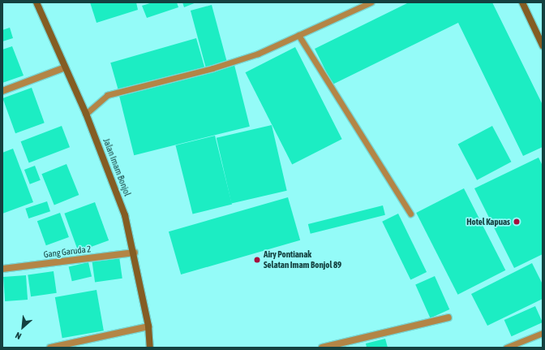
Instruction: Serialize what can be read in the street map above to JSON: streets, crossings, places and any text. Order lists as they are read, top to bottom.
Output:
{
  "streets": {
    "main road": ["Jalan Imam Bonjol"],
    "street": ["Gang Garuda 2"]
  },
  "crossings": [
    ["Jalan Imam Bonjol", "Gang Garuda 2"]
  ],
  "places": ["Hotel Kapuas", "Airy Pontianak Selatan Imam Bonjol 89"],
  "north": "bottom left"
}
